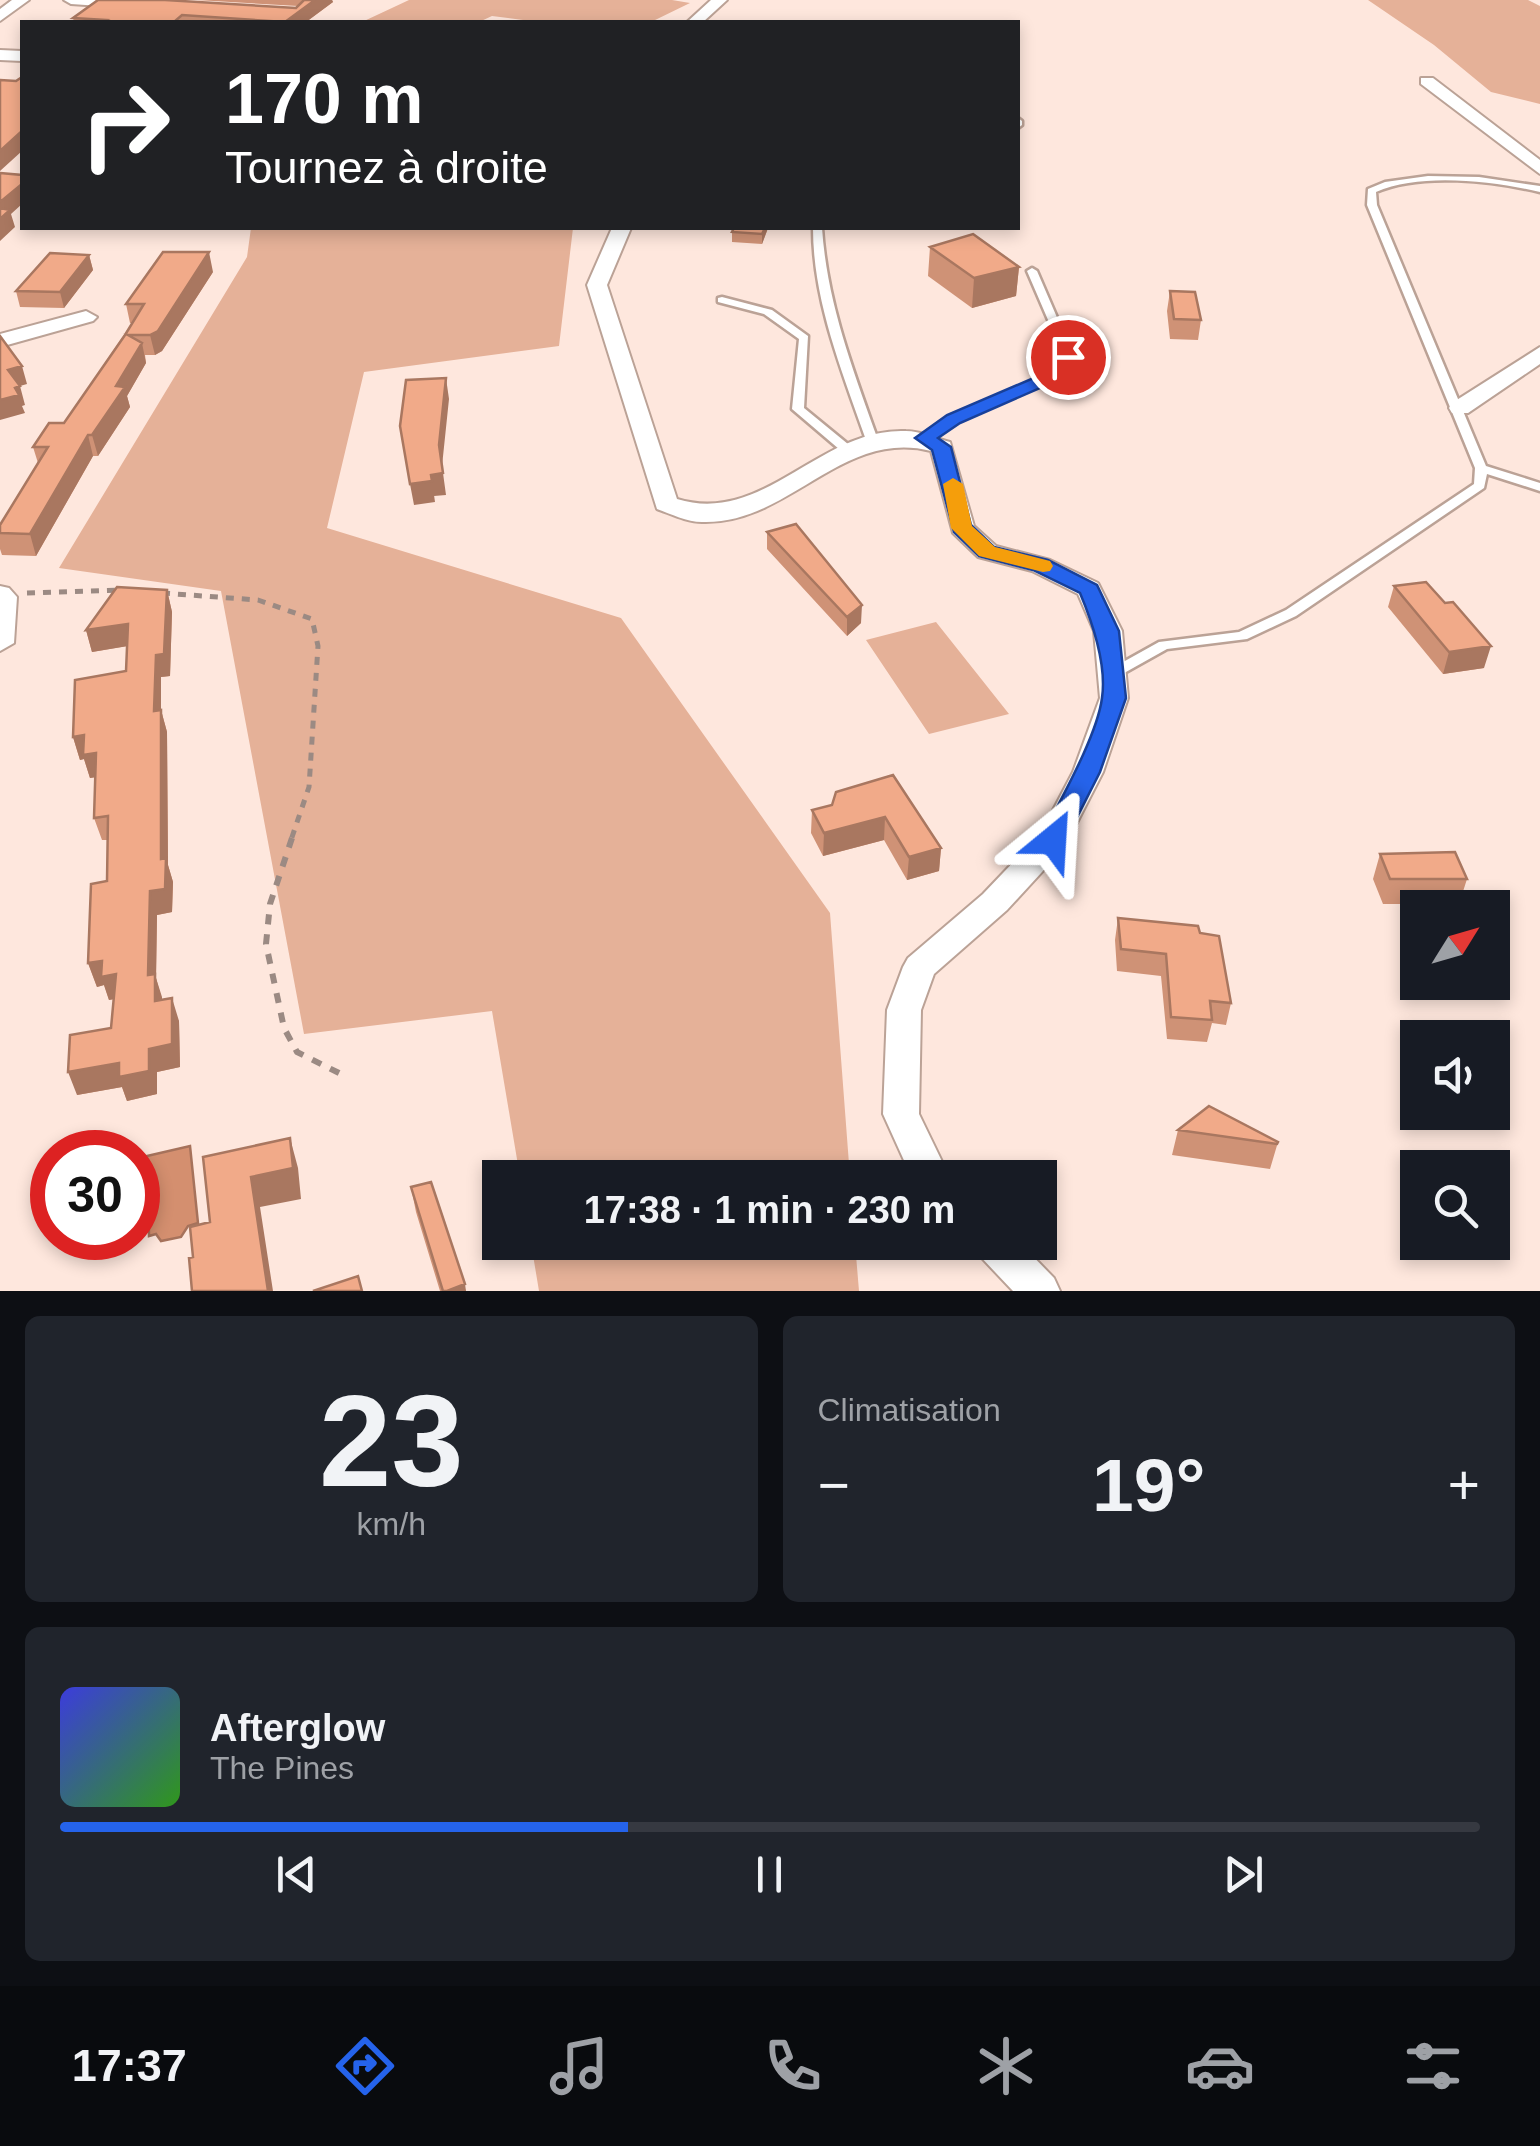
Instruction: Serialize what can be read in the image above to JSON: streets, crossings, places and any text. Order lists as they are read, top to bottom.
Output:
{
  "north": "top right",
  "page": {
    "turn": ["170 m", "Tournez à droite"],
    "limit": "30",
    "trip": "17:38 · 1 min · 230 m",
    "tile": [
      ["23", "km/h"],
      "Climatisation"
    ],
    "heat": ["−", "19°", "+"],
    "song": ["Afterglow", "The Pines"],
    "tabs": "17:37"
  }
}
